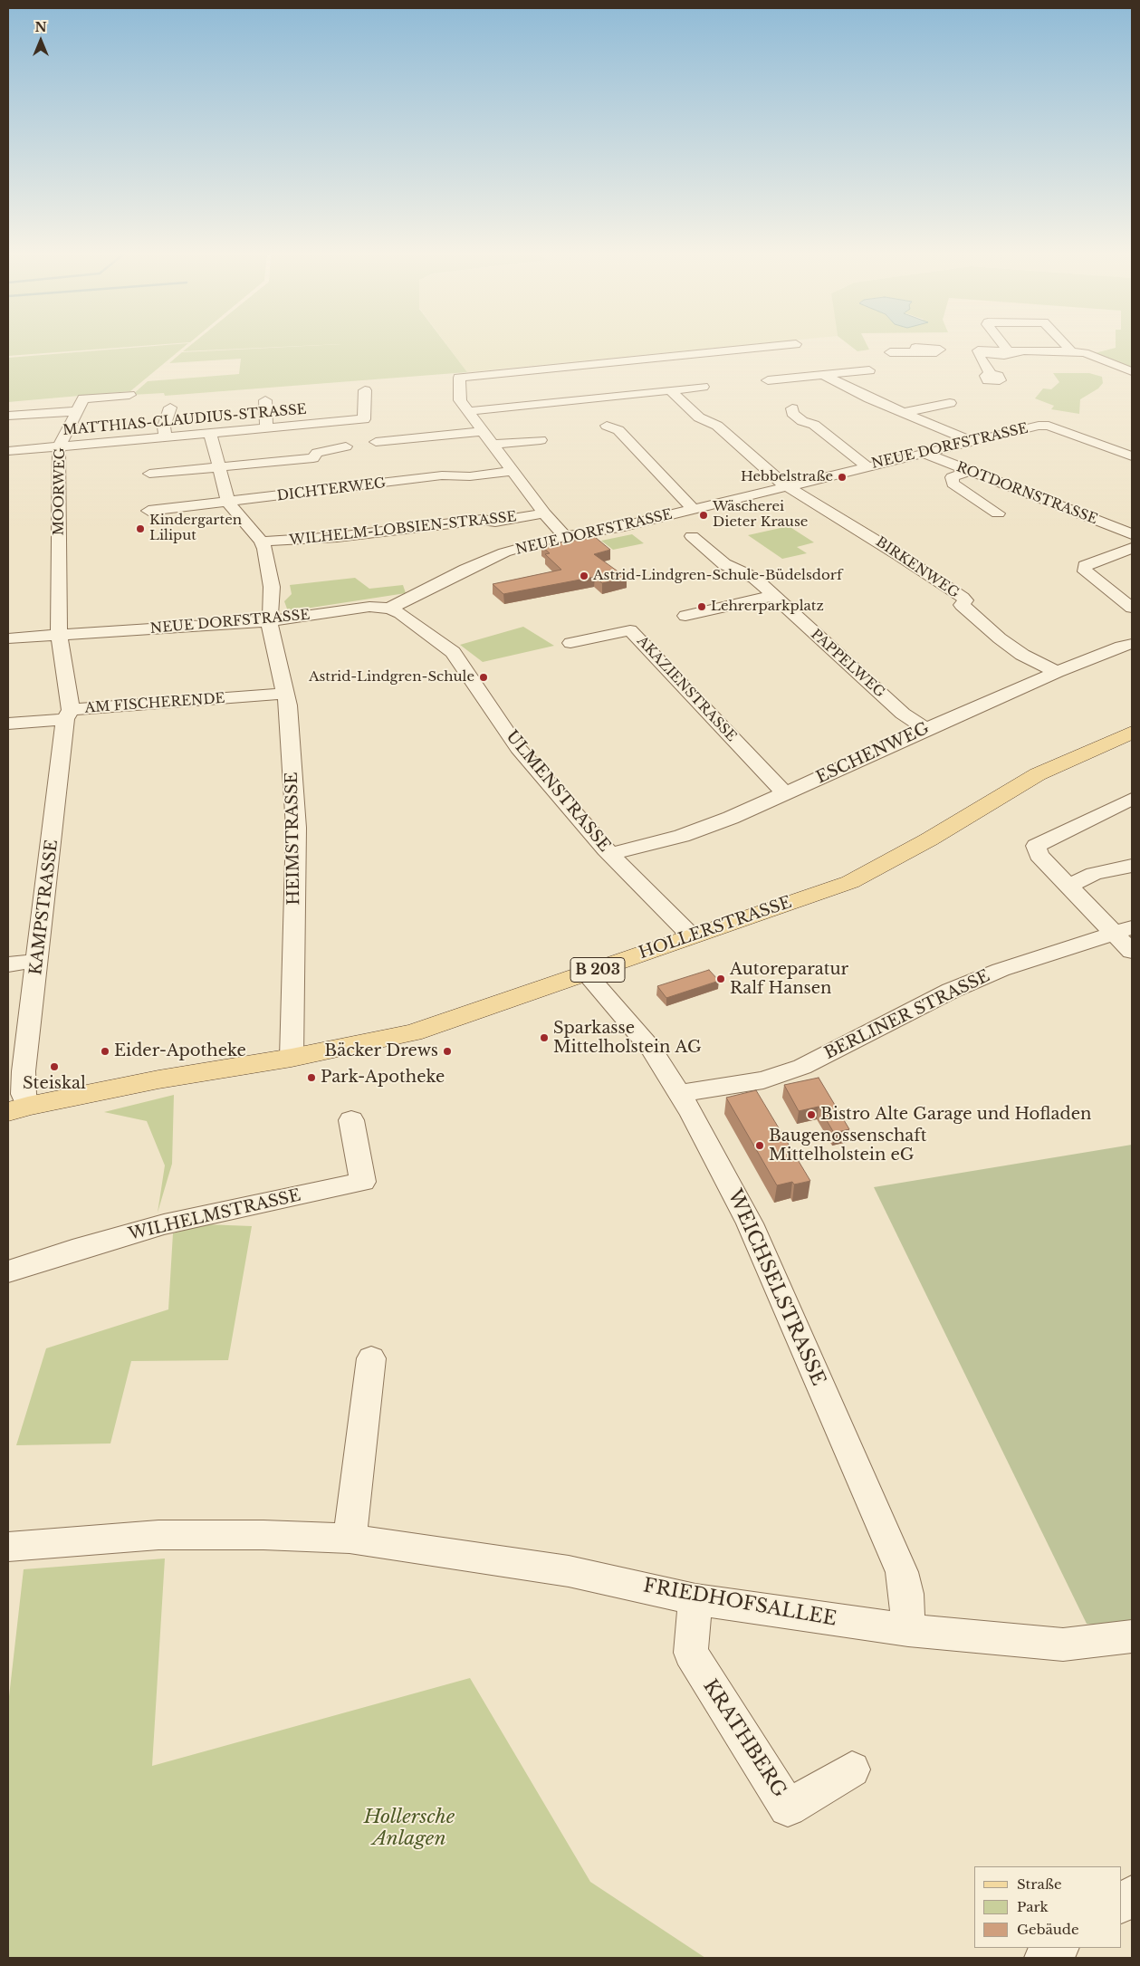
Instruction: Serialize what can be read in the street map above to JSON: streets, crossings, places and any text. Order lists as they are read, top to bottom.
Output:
{
  "streets": {
    "main road": ["HOLLERSTRASSE", "B 203"],
    "street": [
      "MATTHIAS-CLAUDIUS-STRASSE",
      "NEUE DORFSTRASSE",
      "DICHTERWEG",
      "MOORWEG",
      "ROTDORNSTRASSE",
      "WILHELM-LOBSIEN-STRASSE",
      "BIRKENWEG",
      "PAPPELWEG",
      "AKAZIENSTRASSE",
      "AM FISCHERENDE",
      "ESCHENWEG",
      "ULMENSTRASSE",
      "HEIMSTRASSE",
      "KAMPSTRASSE",
      "BERLINER STRASSE",
      "WILHELMSTRASSE",
      "WEICHSELSTRASSE",
      "FRIEDHOFSALLEE",
      "KRATHBERG"
    ]
  },
  "crossings": [
    ["MATTHIAS-CLAUDIUS-STRASSE", "MOORWEG"],
    ["NEUE DORFSTRASSE", "MOORWEG"],
    ["NEUE DORFSTRASSE", "ROTDORNSTRASSE"],
    ["NEUE DORFSTRASSE", "BIRKENWEG"],
    ["NEUE DORFSTRASSE", "AM FISCHERENDE"],
    ["NEUE DORFSTRASSE", "ULMENSTRASSE"],
    ["NEUE DORFSTRASSE", "HEIMSTRASSE"],
    ["MOORWEG", "AM FISCHERENDE"],
    ["WILHELM-LOBSIEN-STRASSE", "HEIMSTRASSE"],
    ["BIRKENWEG", "ESCHENWEG"],
    ["PAPPELWEG", "ESCHENWEG"],
    ["AKAZIENSTRASSE", "ESCHENWEG"],
    ["AM FISCHERENDE", "HEIMSTRASSE"],
    ["AM FISCHERENDE", "KAMPSTRASSE"],
    ["ESCHENWEG", "ULMENSTRASSE"],
    ["ULMENSTRASSE", "HOLLERSTRASSE"],
    ["HEIMSTRASSE", "HOLLERSTRASSE"],
    ["KAMPSTRASSE", "HOLLERSTRASSE"],
    ["HOLLERSTRASSE", "WEICHSELSTRASSE"],
    ["BERLINER STRASSE", "WEICHSELSTRASSE"],
    ["WEICHSELSTRASSE", "FRIEDHOFSALLEE"],
    ["FRIEDHOFSALLEE", "KRATHBERG"]
  ],
  "parks": ["Hollersche Anlagen"],
  "places": [
    "Hebbelstraße",
    "Wäscherei Dieter Krause",
    "Kindergarten Liliput",
    "Astrid-Lindgren-Schule-Büdelsdorf",
    "Lehrerparkplatz",
    "Astrid-Lindgren-Schule",
    "Autoreparatur Ralf Hansen",
    "Sparkasse Mittelholstein AG",
    "Eider-Apotheke",
    "Bäcker Drews",
    "Steiskal",
    "Park-Apotheke",
    "Bistro Alte Garage und Hofladen",
    "Baugenossenschaft Mittelholstein eG"
  ],
  "legend": ["Straße", "Park", "Gebäude"],
  "north": "top"
}
